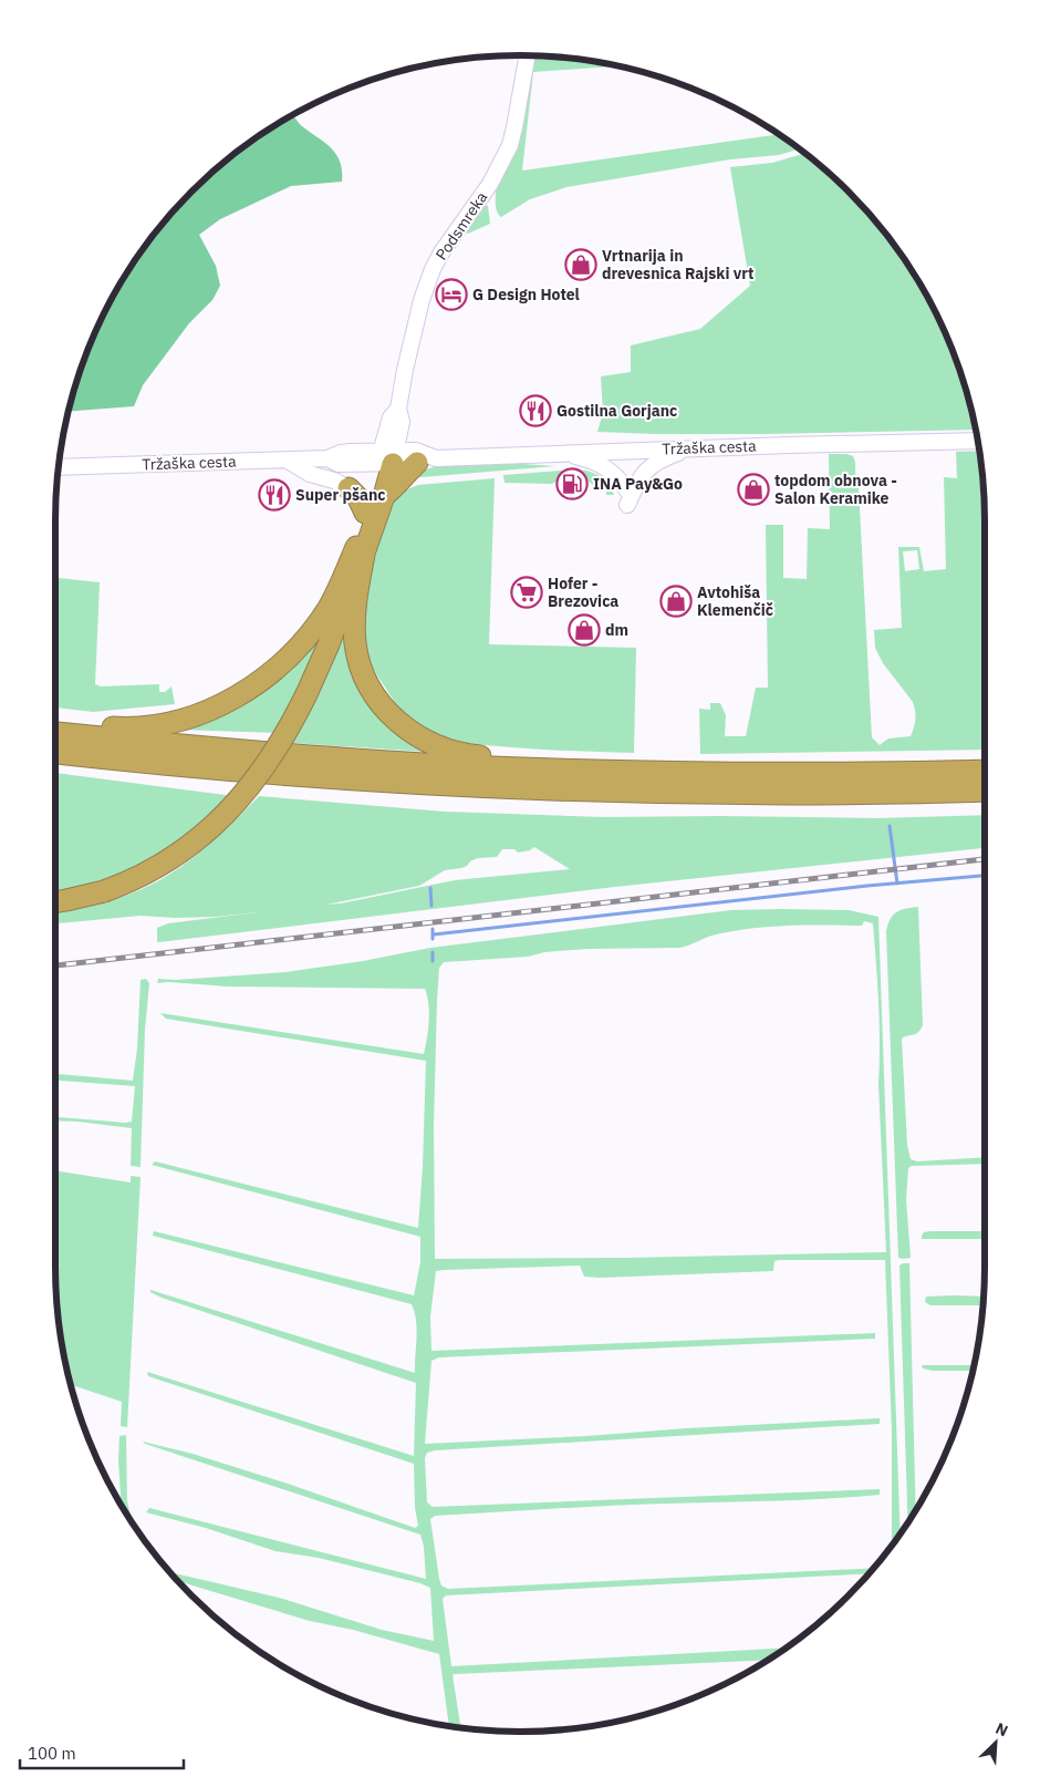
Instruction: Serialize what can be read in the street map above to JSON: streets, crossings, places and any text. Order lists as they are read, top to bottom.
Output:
{
  "streets": {
    "main road": ["Podsmreka", "Tržaška cesta"]
  },
  "crossings": [
    ["Podsmreka", "Tržaška cesta"]
  ],
  "places": {
    "shop": [
      "Vrtnarija in drevesnica Rajski vrt",
      "topdom obnova - Salon Keramike",
      "Avtohiša Klemenčič",
      "dm"
    ],
    "hotel": ["G Design Hotel"],
    "restaurant": ["Gostilna Gorjanc", "Super pšanc"],
    "fuel station": ["INA Pay&Go"],
    "supermarket": ["Hofer - Brezovica"]
  },
  "scale_bar": "100 m",
  "north": "top right"
}
